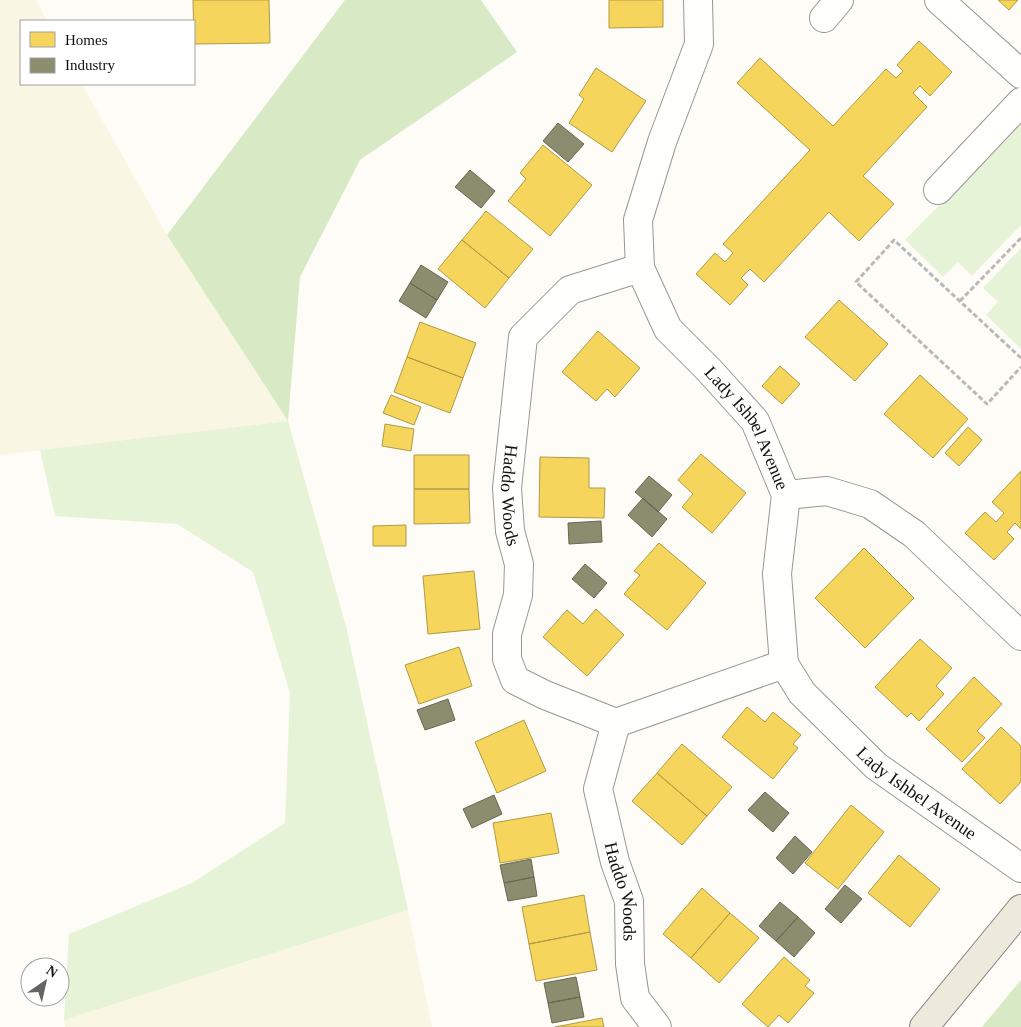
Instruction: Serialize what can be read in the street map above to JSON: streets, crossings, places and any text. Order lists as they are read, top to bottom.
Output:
{
  "streets": {
    "street": ["Lady Ishbel Avenue", "Haddo Woods"]
  },
  "crossings": [
    ["Lady Ishbel Avenue", "Haddo Woods"]
  ],
  "legend": ["Homes", "Industry"],
  "north": "top right"
}
